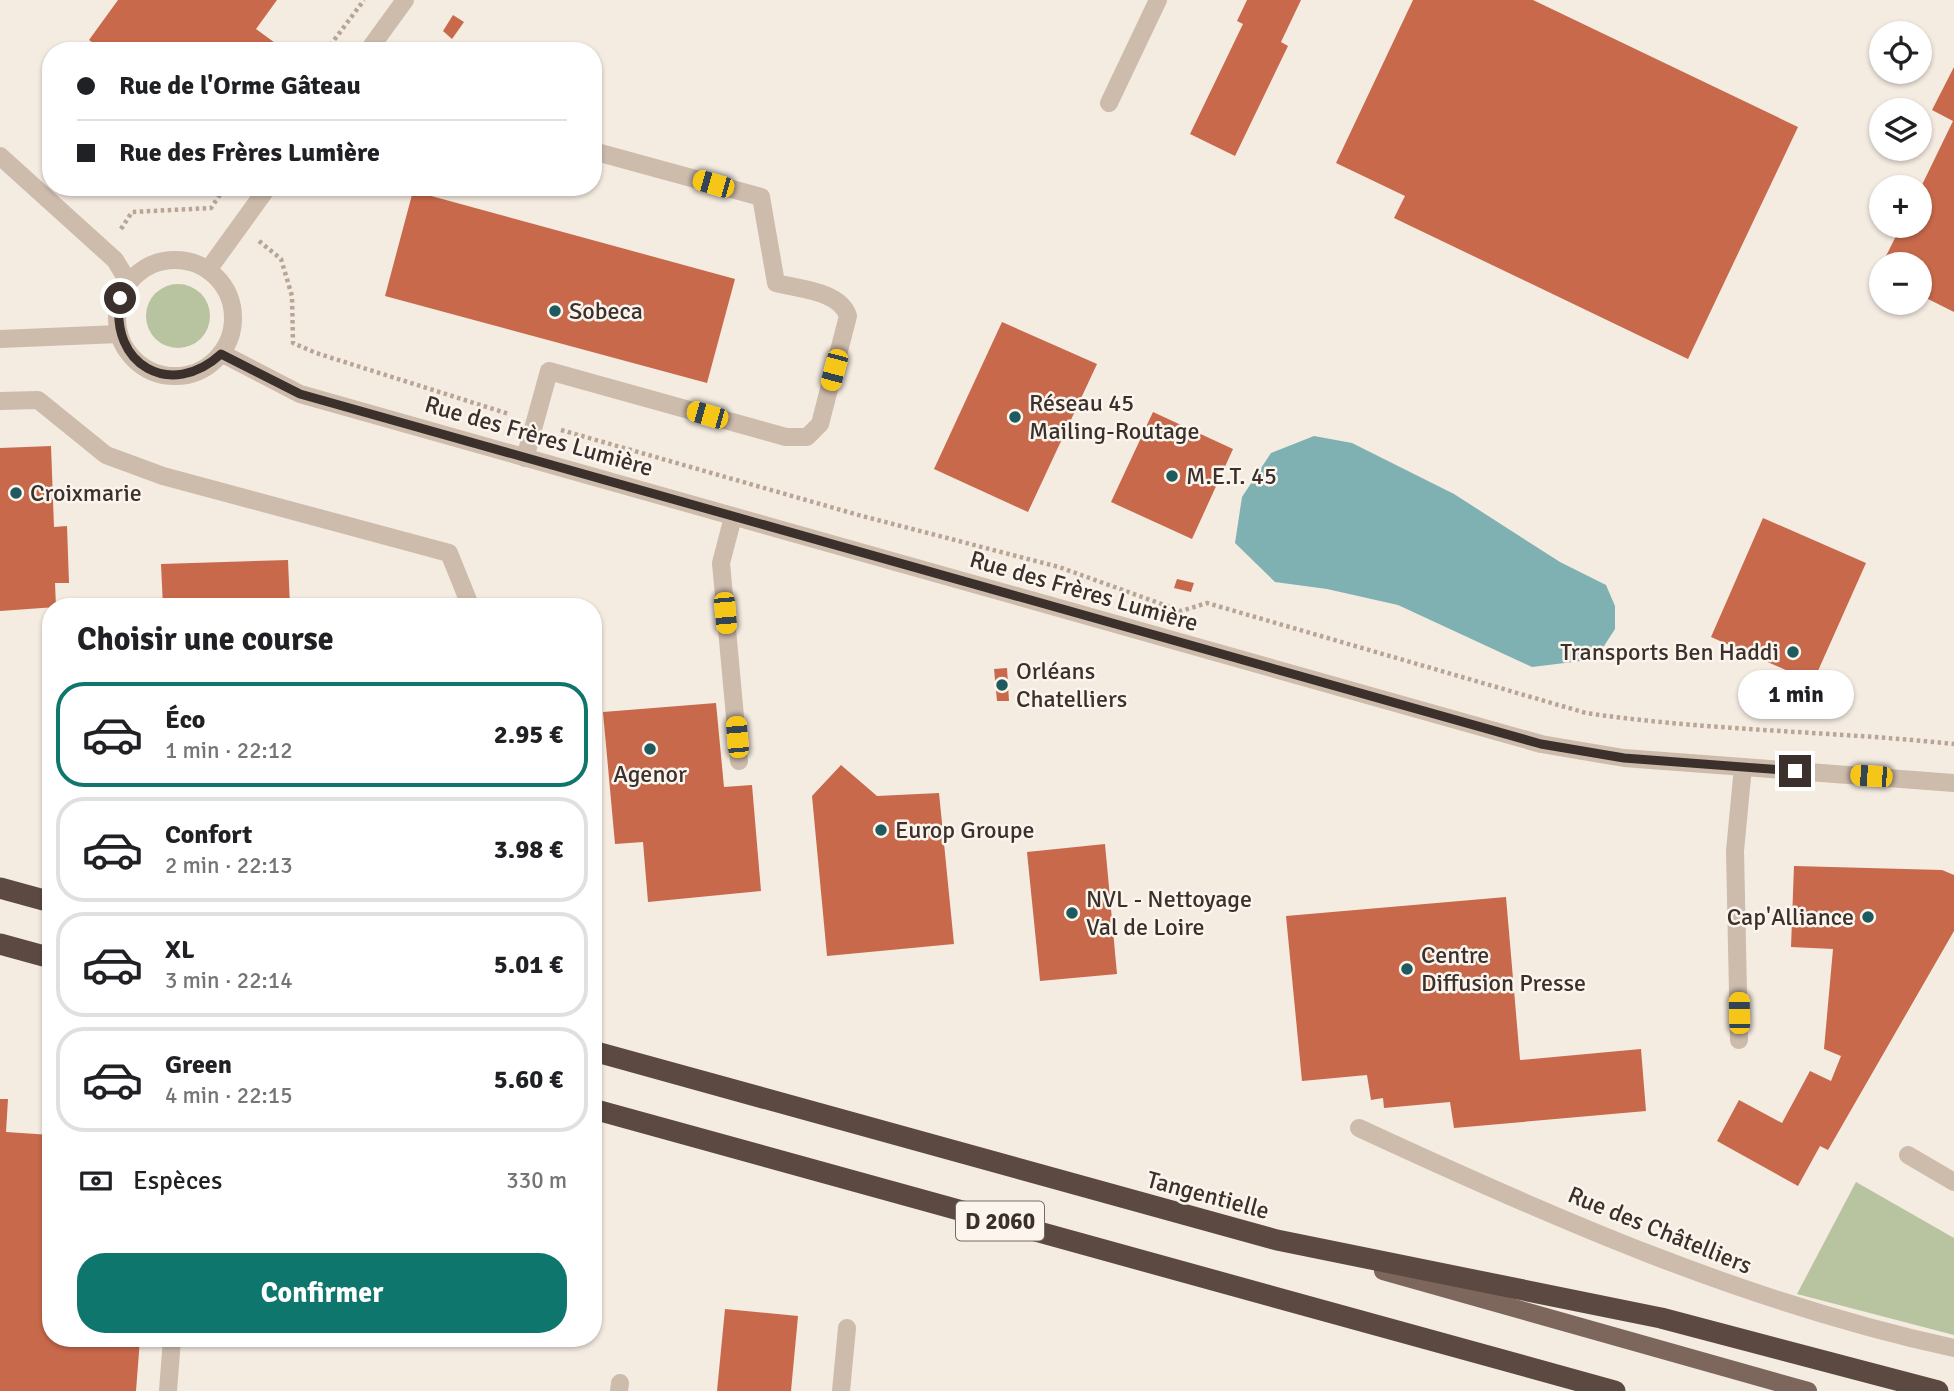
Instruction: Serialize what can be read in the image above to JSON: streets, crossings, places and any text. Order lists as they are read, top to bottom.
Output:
{
  "streets": {
    "highway": ["Tangentielle", "D 2060"],
    "street": ["Rue des Frères Lumière", "Rue des Châtelliers"]
  },
  "places": [
    "Sobeca",
    "Réseau 45 Mailing-Routage",
    "M.E.T. 45",
    "Croixmarie",
    "Transports Ben Haddi",
    "Orléans Chatelliers",
    "Agenor",
    "Europ Groupe",
    "NVL - Nettoyage Val de Loire",
    "Cap'Alliance",
    "Centre Diffusion Presse"
  ],
  "page": {
    "map_buttons": ["+", "−"],
    "banner": ["Rue de l'Orme Gâteau", "Rue des Frères Lumière"],
    "heading": "Choisir une course",
    "bubble": "1 min",
    "list": [
      {
        "name": "Éco",
        "note": "1 min · 22:12",
        "value": "2.95 €"
      },
      {
        "name": "Confort",
        "note": "2 min · 22:13",
        "value": "3.98 €"
      },
      {
        "name": "XL",
        "note": "3 min · 22:14",
        "value": "5.01 €"
      },
      {
        "name": "Green",
        "note": "4 min · 22:15",
        "value": "5.60 €"
      }
    ],
    "pay": ["Espèces", "330 m"],
    "buttons": "Confirmer"
  }
}
